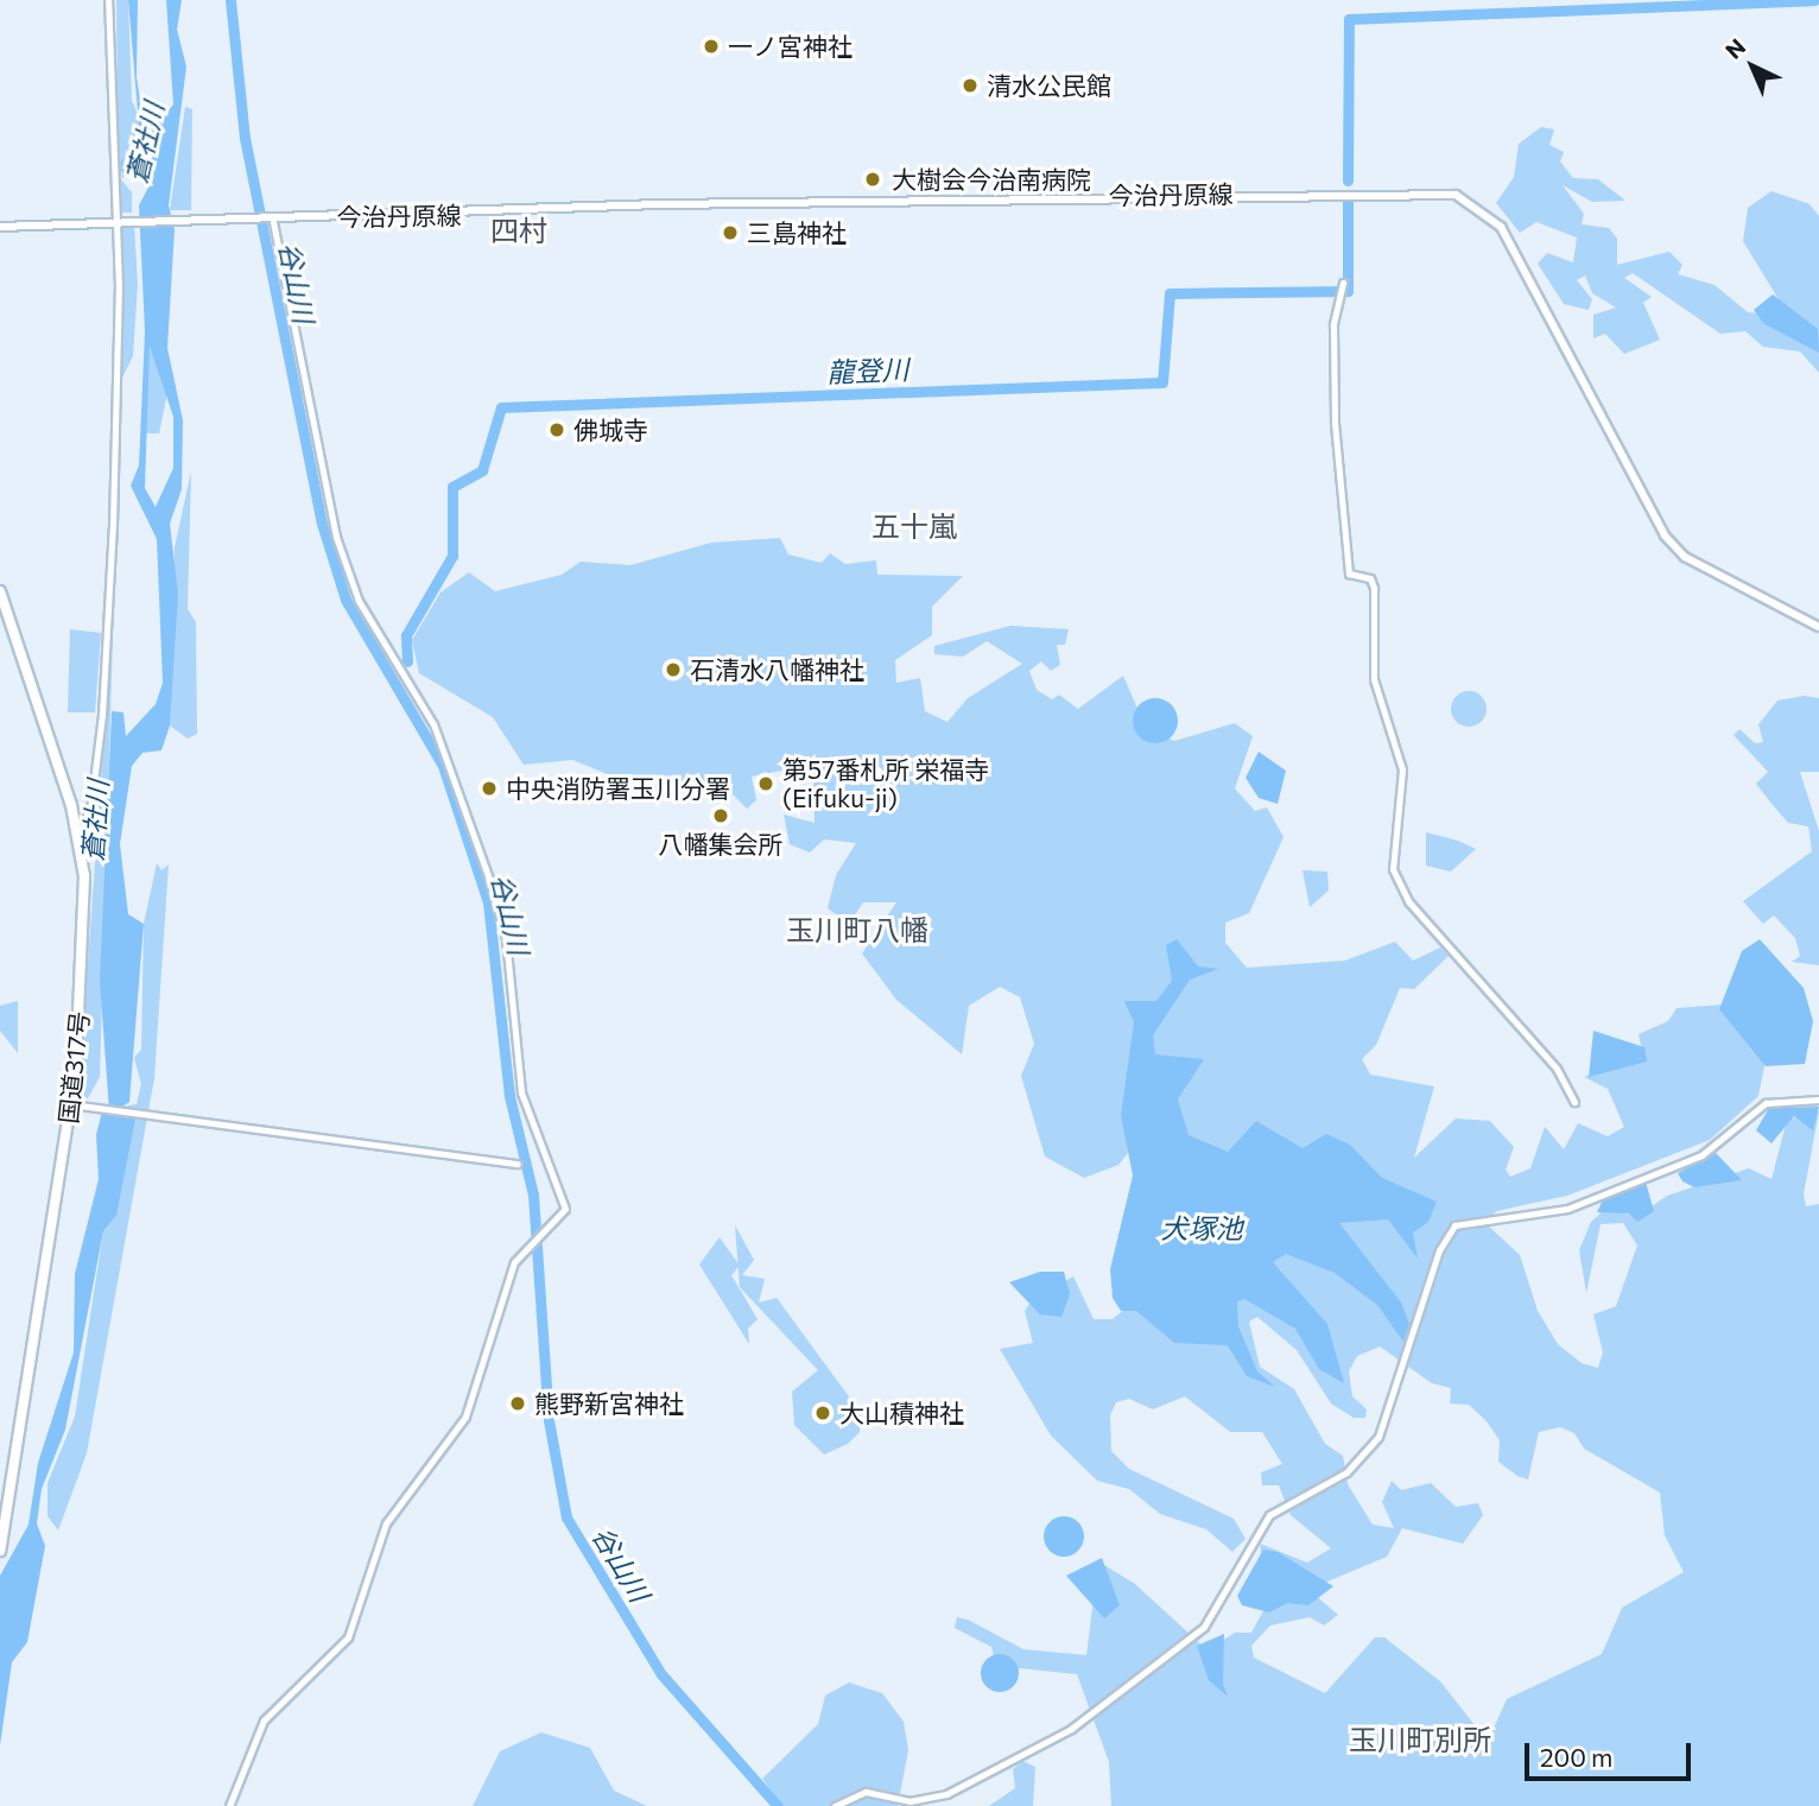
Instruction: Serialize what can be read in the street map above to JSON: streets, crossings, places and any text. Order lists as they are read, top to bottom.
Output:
{
  "streets": {
    "highway": ["国道317号"],
    "main road": ["今治丹原線"]
  },
  "districts": [
    "四村",
    "五十嵐",
    "玉川町八幡",
    "玉川町別所"
  ],
  "water": [
    "蒼社川",
    "谷山川",
    "龍登川",
    "犬塚池"
  ],
  "places": [
    "一ノ宮神社",
    "清水公民館",
    "大樹会今治南病院",
    "三島神社",
    "佛城寺",
    "石清水八幡神社",
    "第57番札所 栄福寺 (Eifuku-ji)",
    "中央消防署玉川分署",
    "八幡集会所",
    "熊野新宮神社",
    "大山積神社"
  ],
  "scale_bar": "200 m",
  "north": "top left"
}
